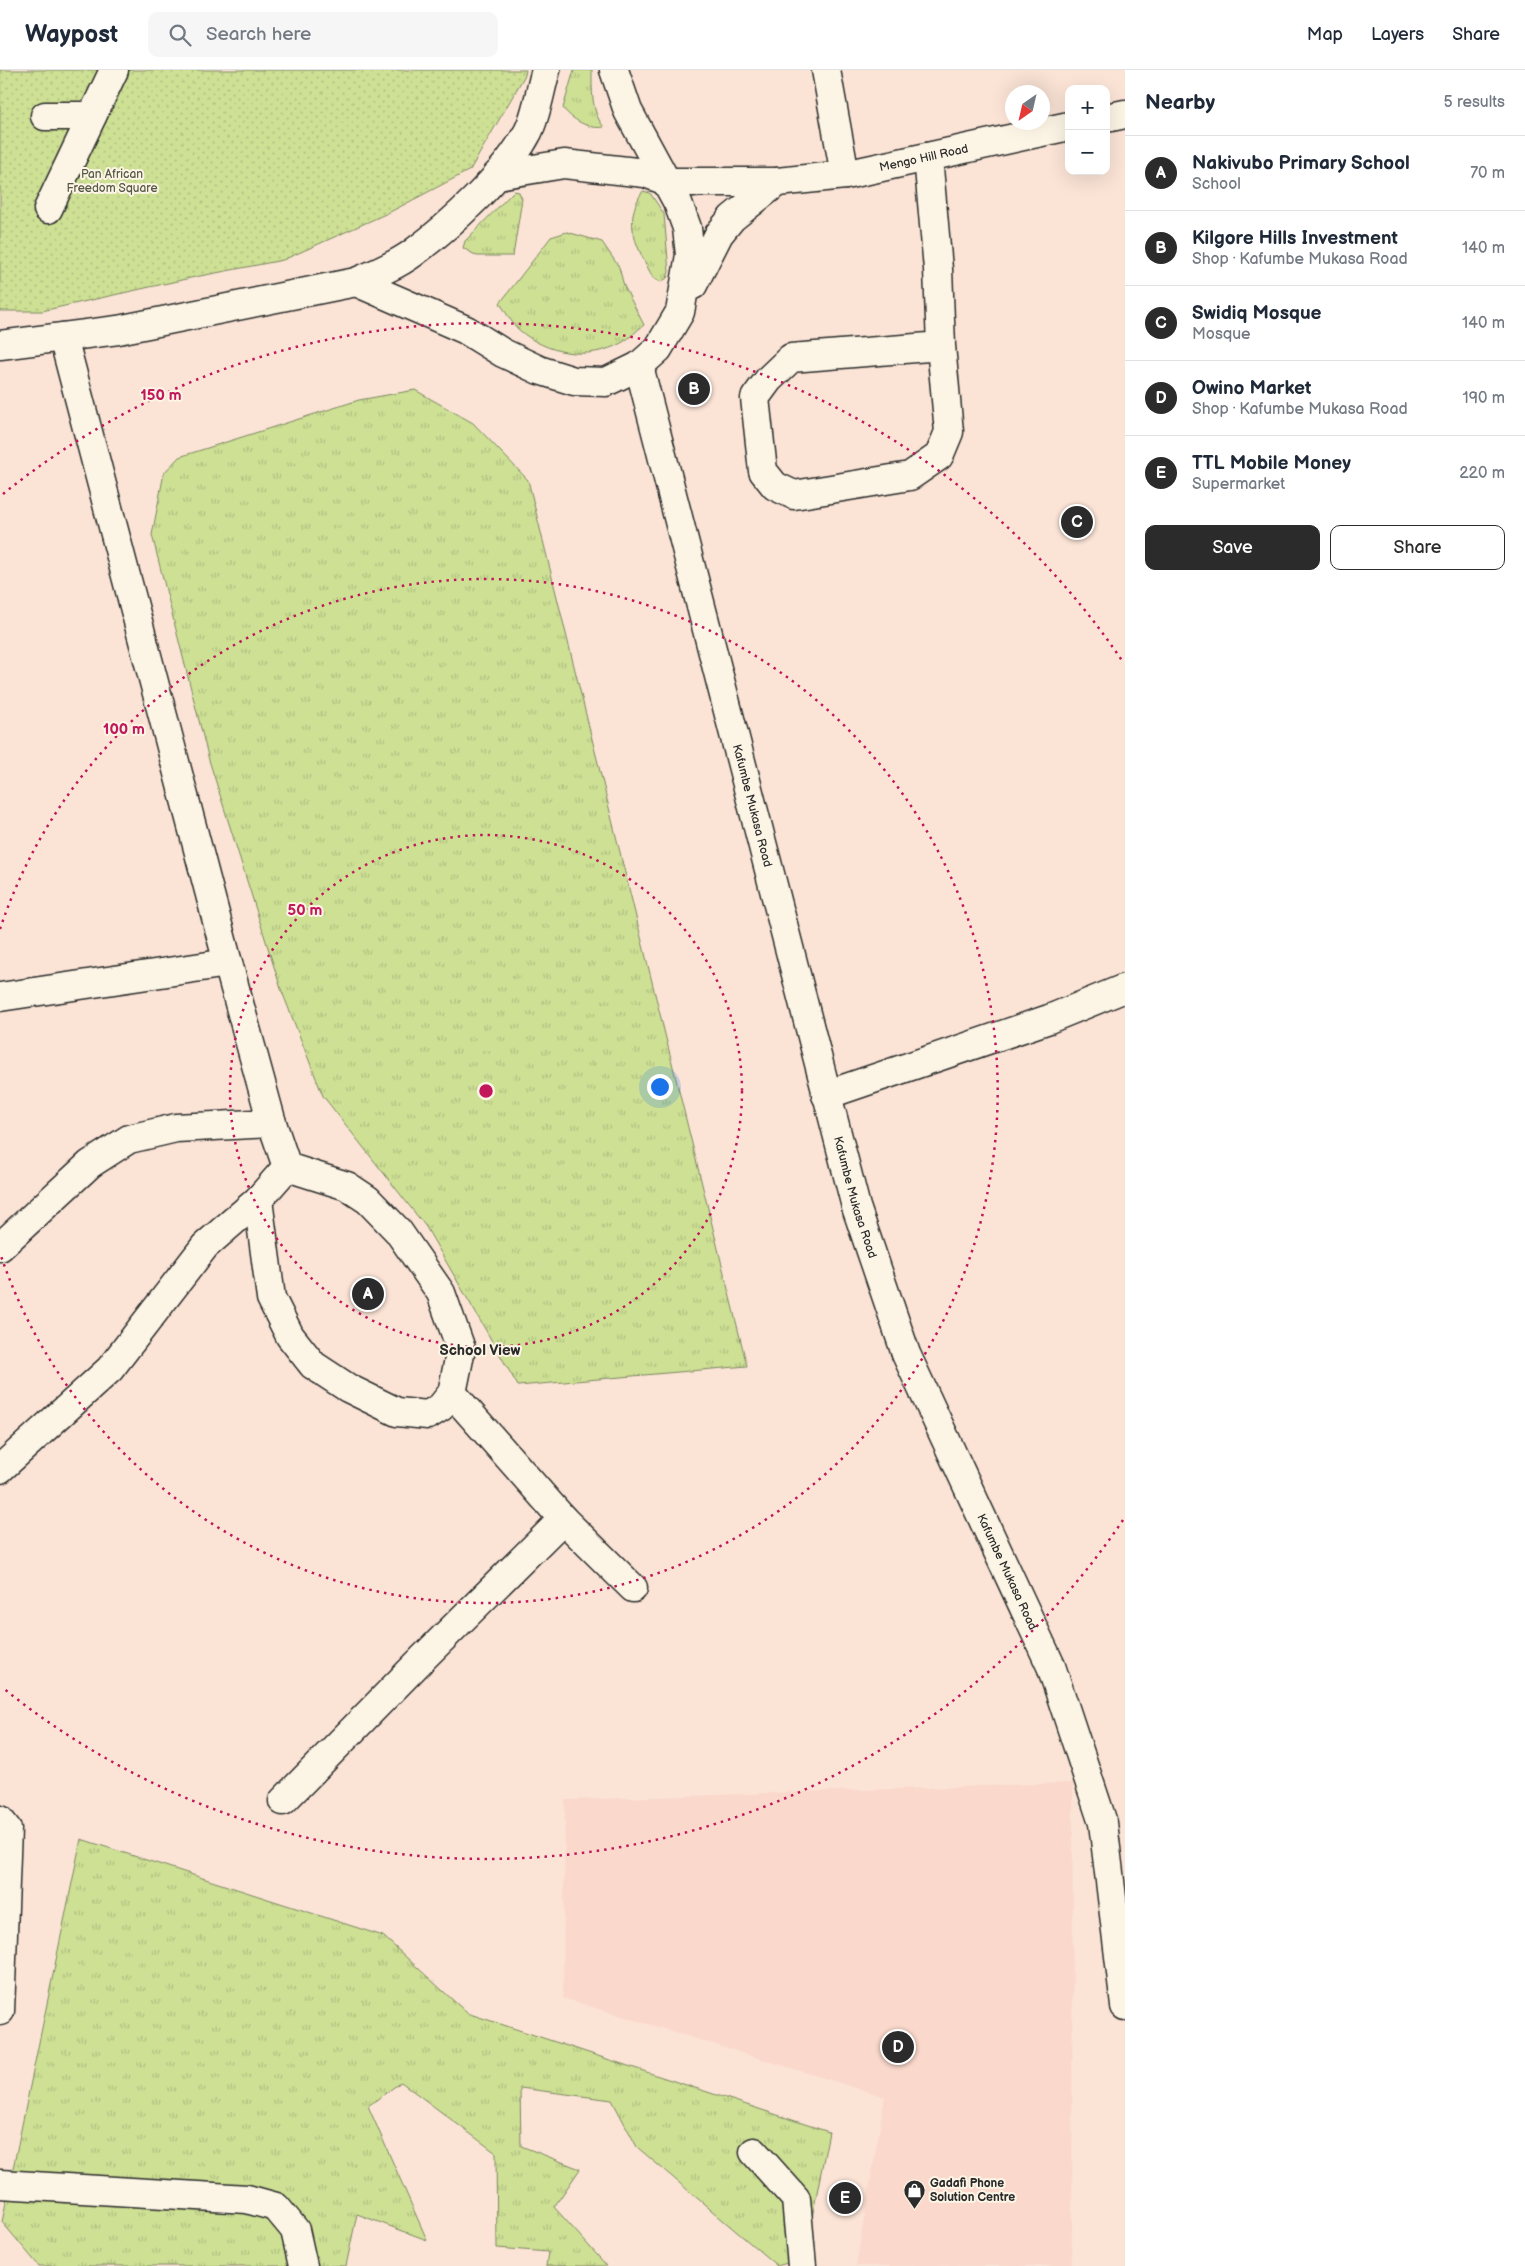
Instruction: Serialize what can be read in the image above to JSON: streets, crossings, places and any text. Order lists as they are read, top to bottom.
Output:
{
  "streets": {
    "street": ["Mengo Hill Road", "Kafumbe Mukasa Road"]
  },
  "districts": ["School View"],
  "parks": ["Pan African Freedom Square"],
  "places": {
    "shop": ["Gadafi Phone Solution Centre"]
  },
  "north": "bottom left",
  "page": {
    "header": "Waypost",
    "search": "Search here",
    "nav": ["Map", "Layers", "Share"],
    "heading": ["Nearby", "5 results"],
    "map_buttons": ["+", "−"],
    "list": [
      {
        "mark": "A",
        "name": "Nakivubo Primary School",
        "note": "School",
        "value": "70 m"
      },
      {
        "mark": "B",
        "name": "Kilgore Hills Investment",
        "note": "Shop · Kafumbe Mukasa Road",
        "value": "140 m"
      },
      {
        "mark": "C",
        "name": "Swidiq Mosque",
        "note": "Mosque",
        "value": "140 m"
      },
      {
        "mark": "D",
        "name": "Owino Market",
        "note": "Shop · Kafumbe Mukasa Road",
        "value": "190 m"
      },
      {
        "mark": "E",
        "name": "TTL Mobile Money",
        "note": "Supermarket",
        "value": "220 m"
      }
    ],
    "pins": [
      "B",
      "C",
      "A",
      "D",
      "E"
    ],
    "buttons": ["Save", "Share"]
  },
  "rings": ["150 m", "100 m", "50 m"]
}
